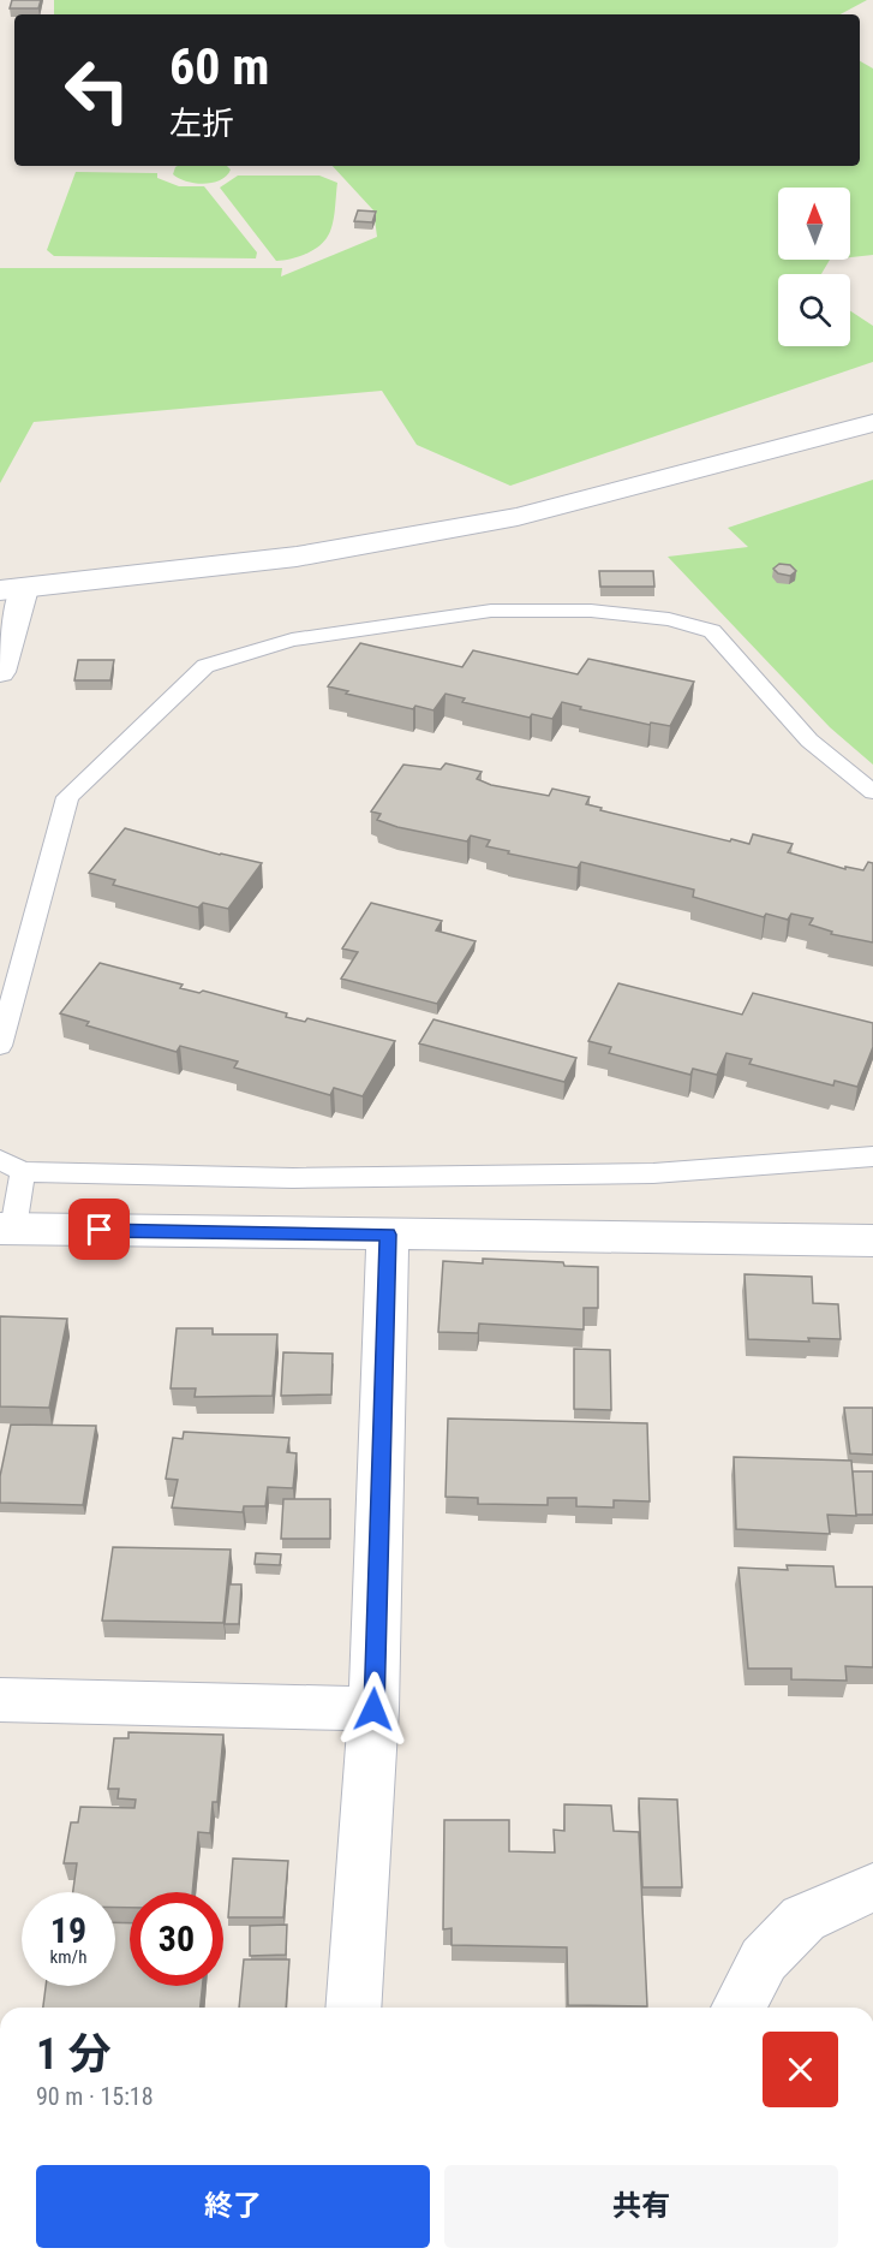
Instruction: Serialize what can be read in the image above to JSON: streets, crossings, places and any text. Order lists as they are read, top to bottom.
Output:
{
  "north": "top",
  "page": {
    "turn": ["60 m", "左折"],
    "speed": "19 km/h",
    "limit": "30",
    "heading": ["1 分", "90 m · 15:18"],
    "buttons": ["終了", "共有"]
  }
}
